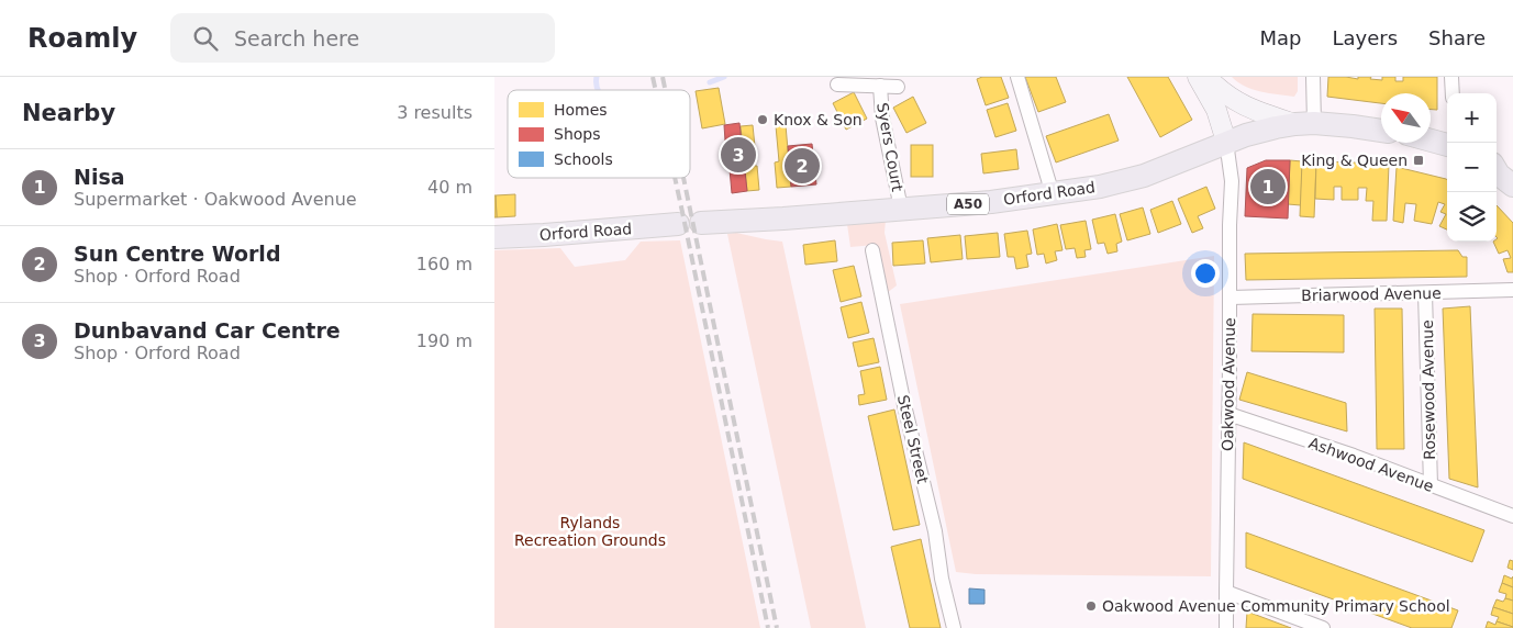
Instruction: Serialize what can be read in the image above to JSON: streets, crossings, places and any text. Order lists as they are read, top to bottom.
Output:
{
  "streets": {
    "main road": ["Orford Road", "A50"],
    "street": [
      "Syers Court",
      "Briarwood Avenue",
      "Oakwood Avenue",
      "Rosewood Avenue",
      "Steel Street",
      "Ashwood Avenue"
    ]
  },
  "crossings": [
    ["Syers Court", "Orford Road"],
    ["Orford Road", "A50"],
    ["Orford Road", "Oakwood Avenue"],
    ["A50", "Oakwood Avenue"],
    ["Briarwood Avenue", "Oakwood Avenue"],
    ["Briarwood Avenue", "Rosewood Avenue"],
    ["Oakwood Avenue", "Ashwood Avenue"],
    ["Rosewood Avenue", "Ashwood Avenue"]
  ],
  "parks": ["Rylands Recreation Grounds"],
  "places": {
    "other": ["Knox & Son", "Oakwood Avenue Community Primary School"],
    "transit": ["King & Queen"]
  },
  "legend": ["Homes", "Shops", "Schools"],
  "north": "top left",
  "page": {
    "header": "Roamly",
    "search": "Search here",
    "nav": ["Map", "Layers", "Share"],
    "heading": ["Nearby", "3 results"],
    "map_buttons": ["+", "−"],
    "pins": ["3", "2", "1"],
    "list": [
      {
        "mark": "1",
        "name": "Nisa",
        "note": "Supermarket · Oakwood Avenue",
        "value": "40 m"
      },
      {
        "mark": "2",
        "name": "Sun Centre World",
        "note": "Shop · Orford Road",
        "value": "160 m"
      },
      {
        "mark": "3",
        "name": "Dunbavand Car Centre",
        "note": "Shop · Orford Road",
        "value": "190 m"
      }
    ]
  }
}
